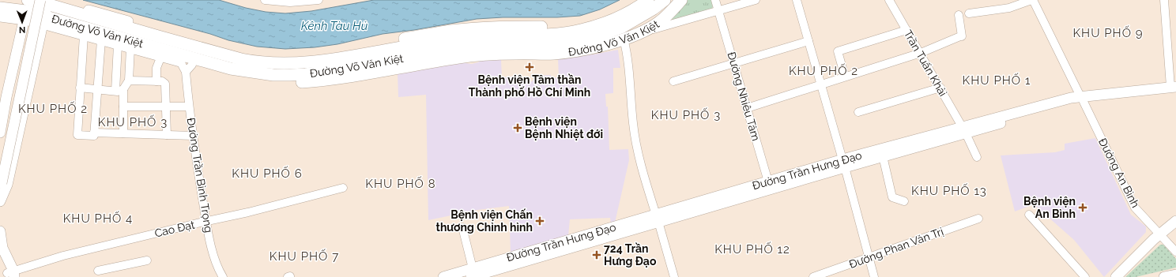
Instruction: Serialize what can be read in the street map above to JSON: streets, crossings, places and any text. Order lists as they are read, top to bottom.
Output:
{
  "streets": {
    "highway": ["Đường Võ Văn Kiệt"],
    "main road": ["Đường Trần Hưng Đạo"],
    "street": [
      "Trần Tuấn Khải",
      "Đường Nhiêu Tâm",
      "Đường An Bình",
      "Đường Trần Bình Trọng",
      "Cao Đạt",
      "Đường Phan Văn Trị"
    ]
  },
  "crossings": [
    ["Đường Võ Văn Kiệt", "Đường Trần Bình Trọng"],
    ["Trần Tuấn Khải", "Đường Trần Hưng Đạo"],
    ["Đường Nhiêu Tâm", "Đường Trần Hưng Đạo"],
    ["Đường Trần Hưng Đạo", "Đường An Bình"],
    ["Đường Trần Bình Trọng", "Cao Đạt"]
  ],
  "districts": [
    "KHU PHỐ 9",
    "KHU PHỐ 2",
    "KHU PHỐ 1",
    "KHU PHỐ 2",
    "KHU PHỐ 3",
    "KHU PHỐ 3",
    "KHU PHỐ 6",
    "KHU PHỐ 8",
    "KHU PHỐ 13",
    "KHU PHỐ 4",
    "KHU PHỐ 12",
    "KHU PHỐ 7"
  ],
  "water": ["Kênh Tàu Hủ"],
  "places": {
    "health": [
      "Bệnh viện Tâm thần Thành phố Hồ Chí Minh",
      "Bệnh viện Bệnh Nhiệt đới",
      "Bệnh viện An Bình",
      "Bệnh viện Chấn thương Chỉnh hình",
      "724 Trần Hưng Đạo"
    ]
  },
  "north": "bottom"
}
